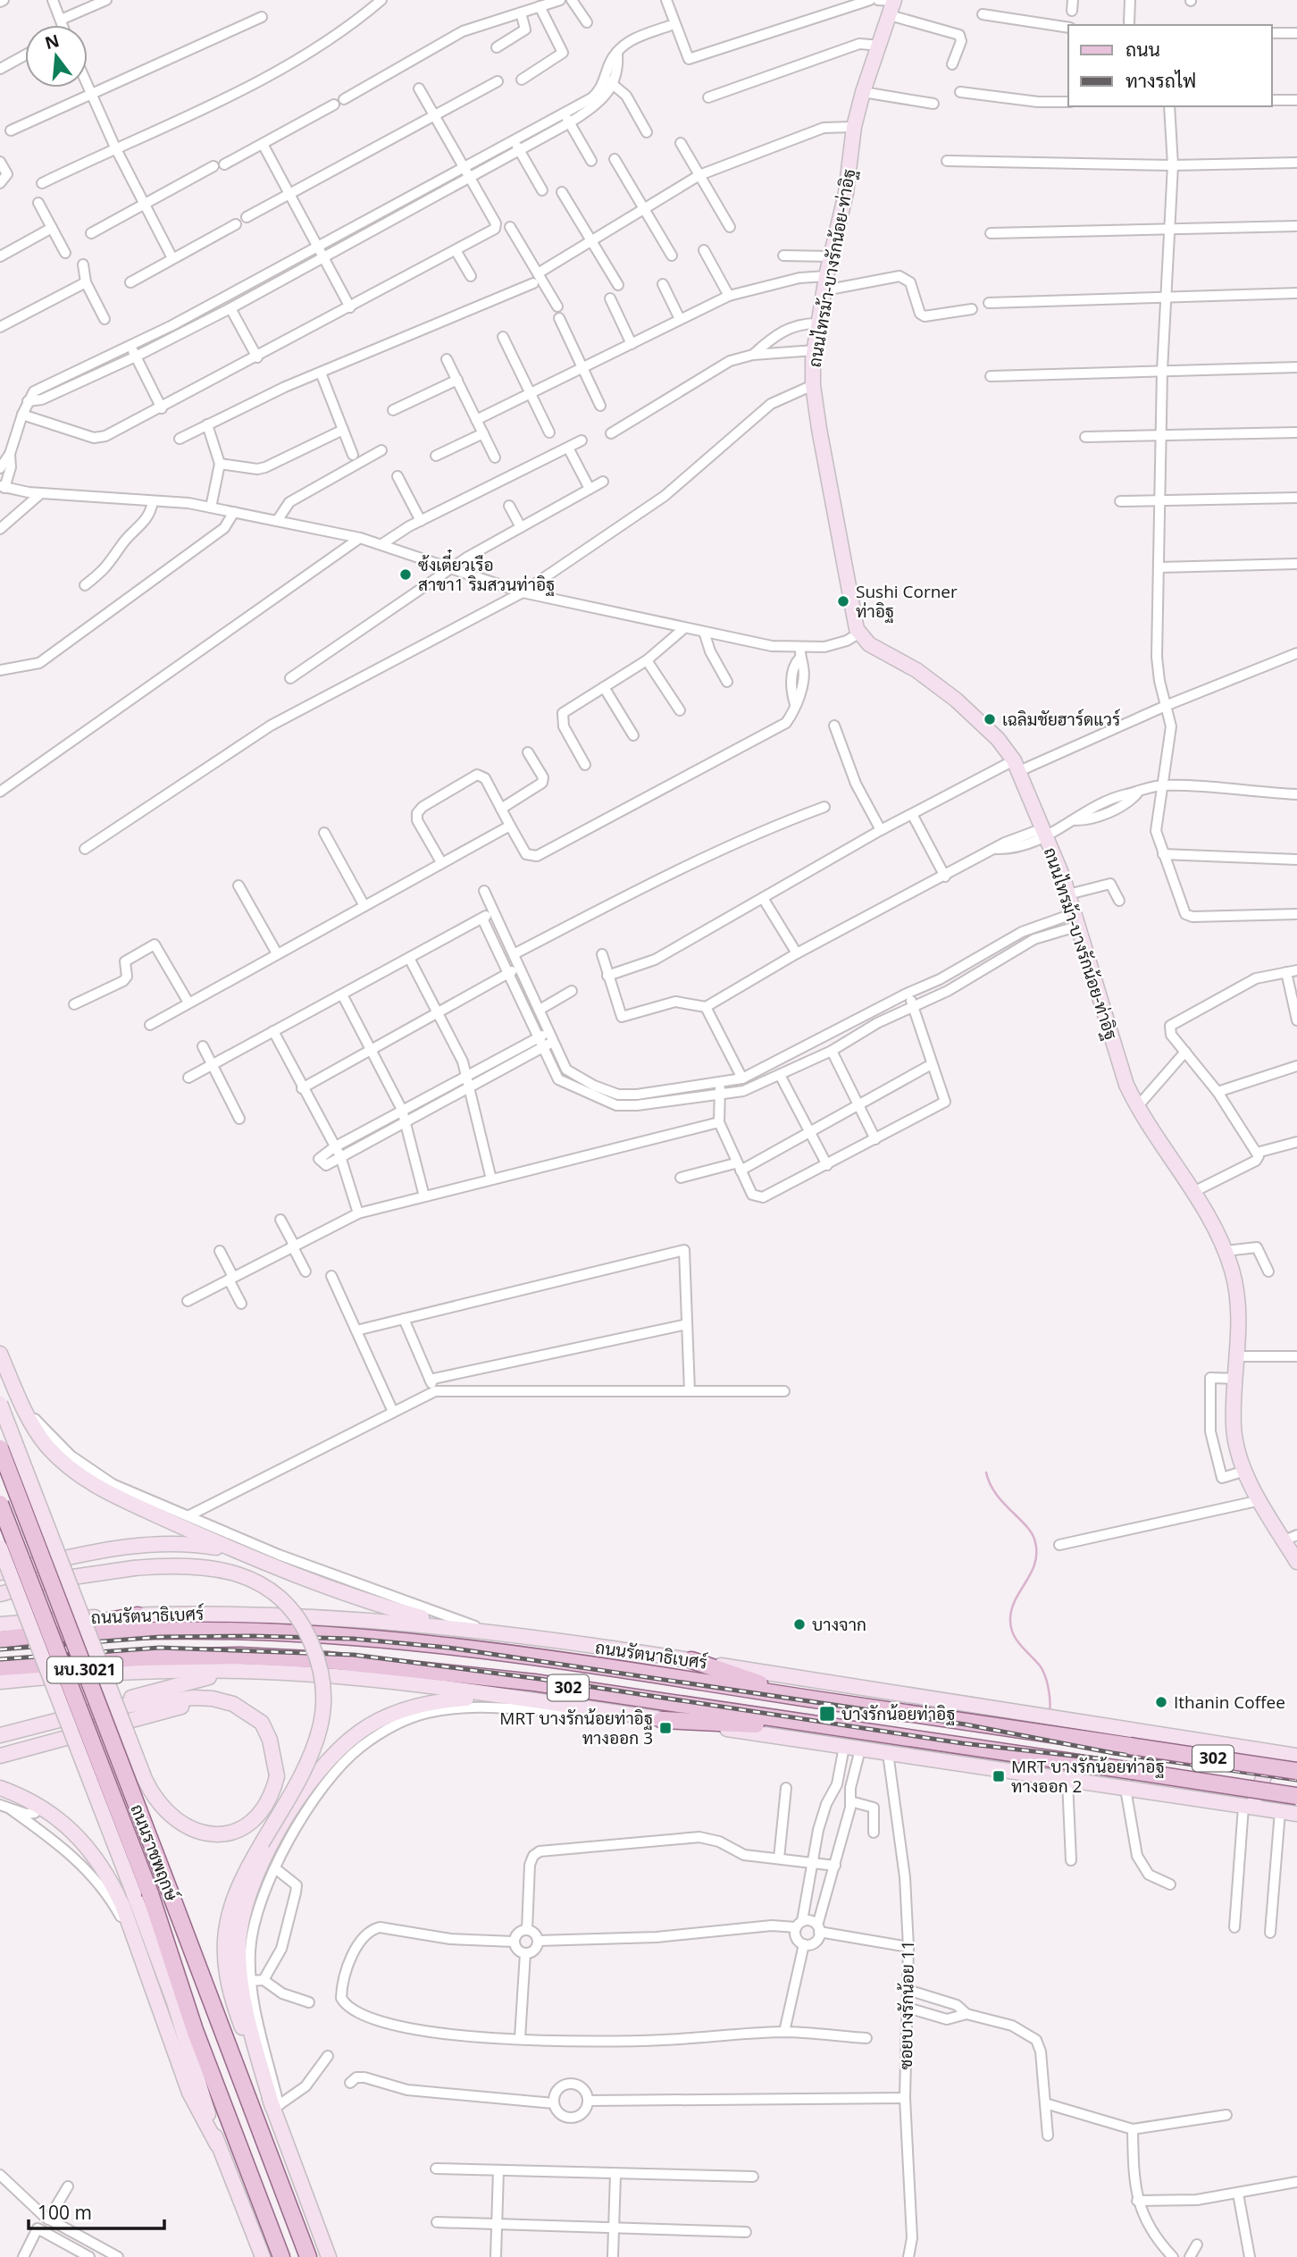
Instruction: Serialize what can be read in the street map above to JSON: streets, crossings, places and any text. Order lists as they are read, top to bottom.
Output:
{
  "streets": {
    "main road": [
      "ถนนไทรม้า-บางรักน้อย-ท่าอิฐ",
      "ถนนรัตนาธิเบศร์",
      "นบ.3021",
      "302",
      "ถนนราชพฤกษ์"
    ],
    "street": ["ซอยบางรักน้อย 11"]
  },
  "crossings": [
    ["302", "ซอยบางรักน้อย 11"]
  ],
  "places": {
    "other": [
      "ซ้งเตี๋ยวเรือ สาขา1 ริมสวนท่าอิฐ",
      "Sushi Corner ท่าอิฐ",
      "เฉลิมชัยฮาร์ดแวร์",
      "บางจาก",
      "Ithanin Coffee"
    ],
    "transit": ["บางรักน้อยท่าอิฐ", "MRT บางรักน้อยท่าอิฐ ทางออก 3", "MRT บางรักน้อยท่าอิฐ ทางออก 2"]
  },
  "legend": ["ถนน", "ทางรถไฟ"],
  "scale_bar": "100 m",
  "north": "top"
}
